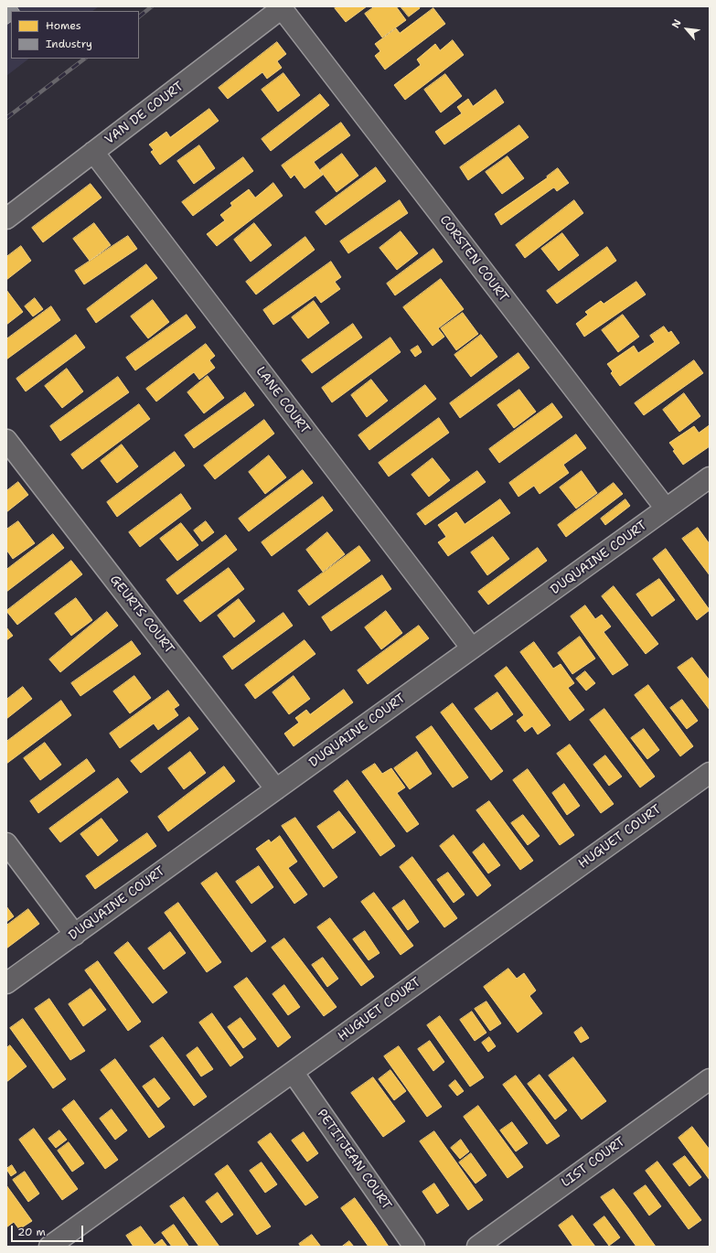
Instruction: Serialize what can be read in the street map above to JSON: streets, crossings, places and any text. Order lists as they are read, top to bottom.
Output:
{
  "streets": {
    "street": [
      "VAN DE COURT",
      "CORSTEN COURT",
      "LANE COURT",
      "DUQUAINE COURT",
      "GEURTS COURT",
      "HUGUET COURT",
      "PETITJEAN COURT",
      "LIST COURT"
    ]
  },
  "crossings": [
    ["VAN DE COURT", "CORSTEN COURT"],
    ["VAN DE COURT", "LANE COURT"],
    ["CORSTEN COURT", "DUQUAINE COURT"],
    ["LANE COURT", "DUQUAINE COURT"],
    ["DUQUAINE COURT", "GEURTS COURT"],
    ["HUGUET COURT", "PETITJEAN COURT"]
  ],
  "legend": ["Homes", "Industry"],
  "scale_bar": "20 m",
  "north": "top left"
}
